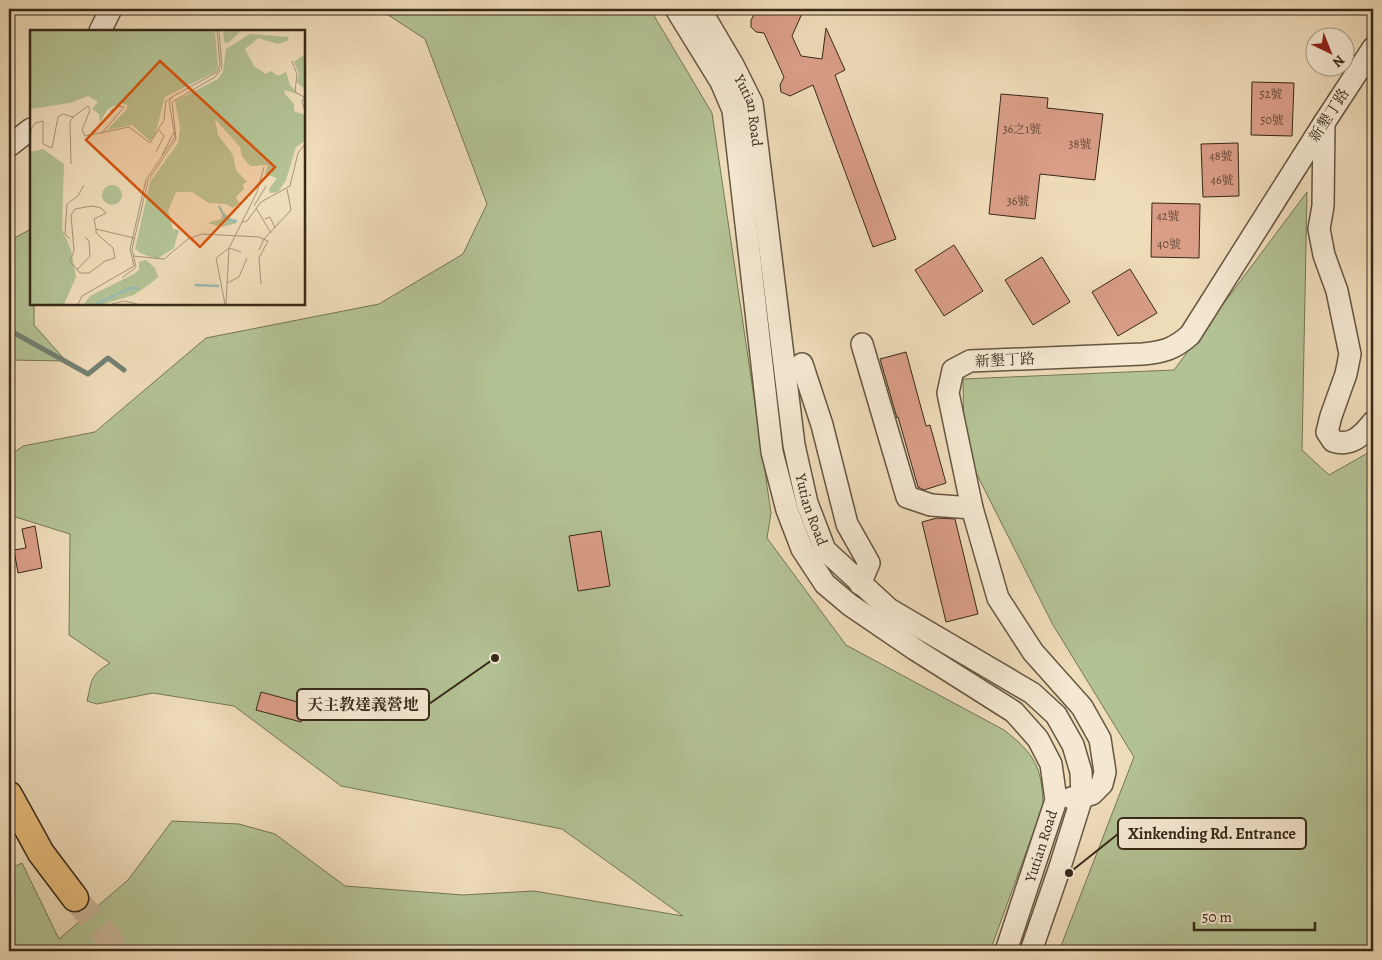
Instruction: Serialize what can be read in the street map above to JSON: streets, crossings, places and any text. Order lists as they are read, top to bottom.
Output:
{
  "streets": {
    "street": ["Yutian Road", "新墾丁路"]
  },
  "crossings": [
    ["Yutian Road", "新墾丁路"]
  ],
  "places": ["天主教達義營地", "Xinkending Rd. Entrance"],
  "house_numbers": [
    "52號",
    "50號",
    "36之1號",
    "38號",
    "48號",
    "46號",
    "36號",
    "42號",
    "40號"
  ],
  "scale_bar": "50 m",
  "north": "bottom right"
}
